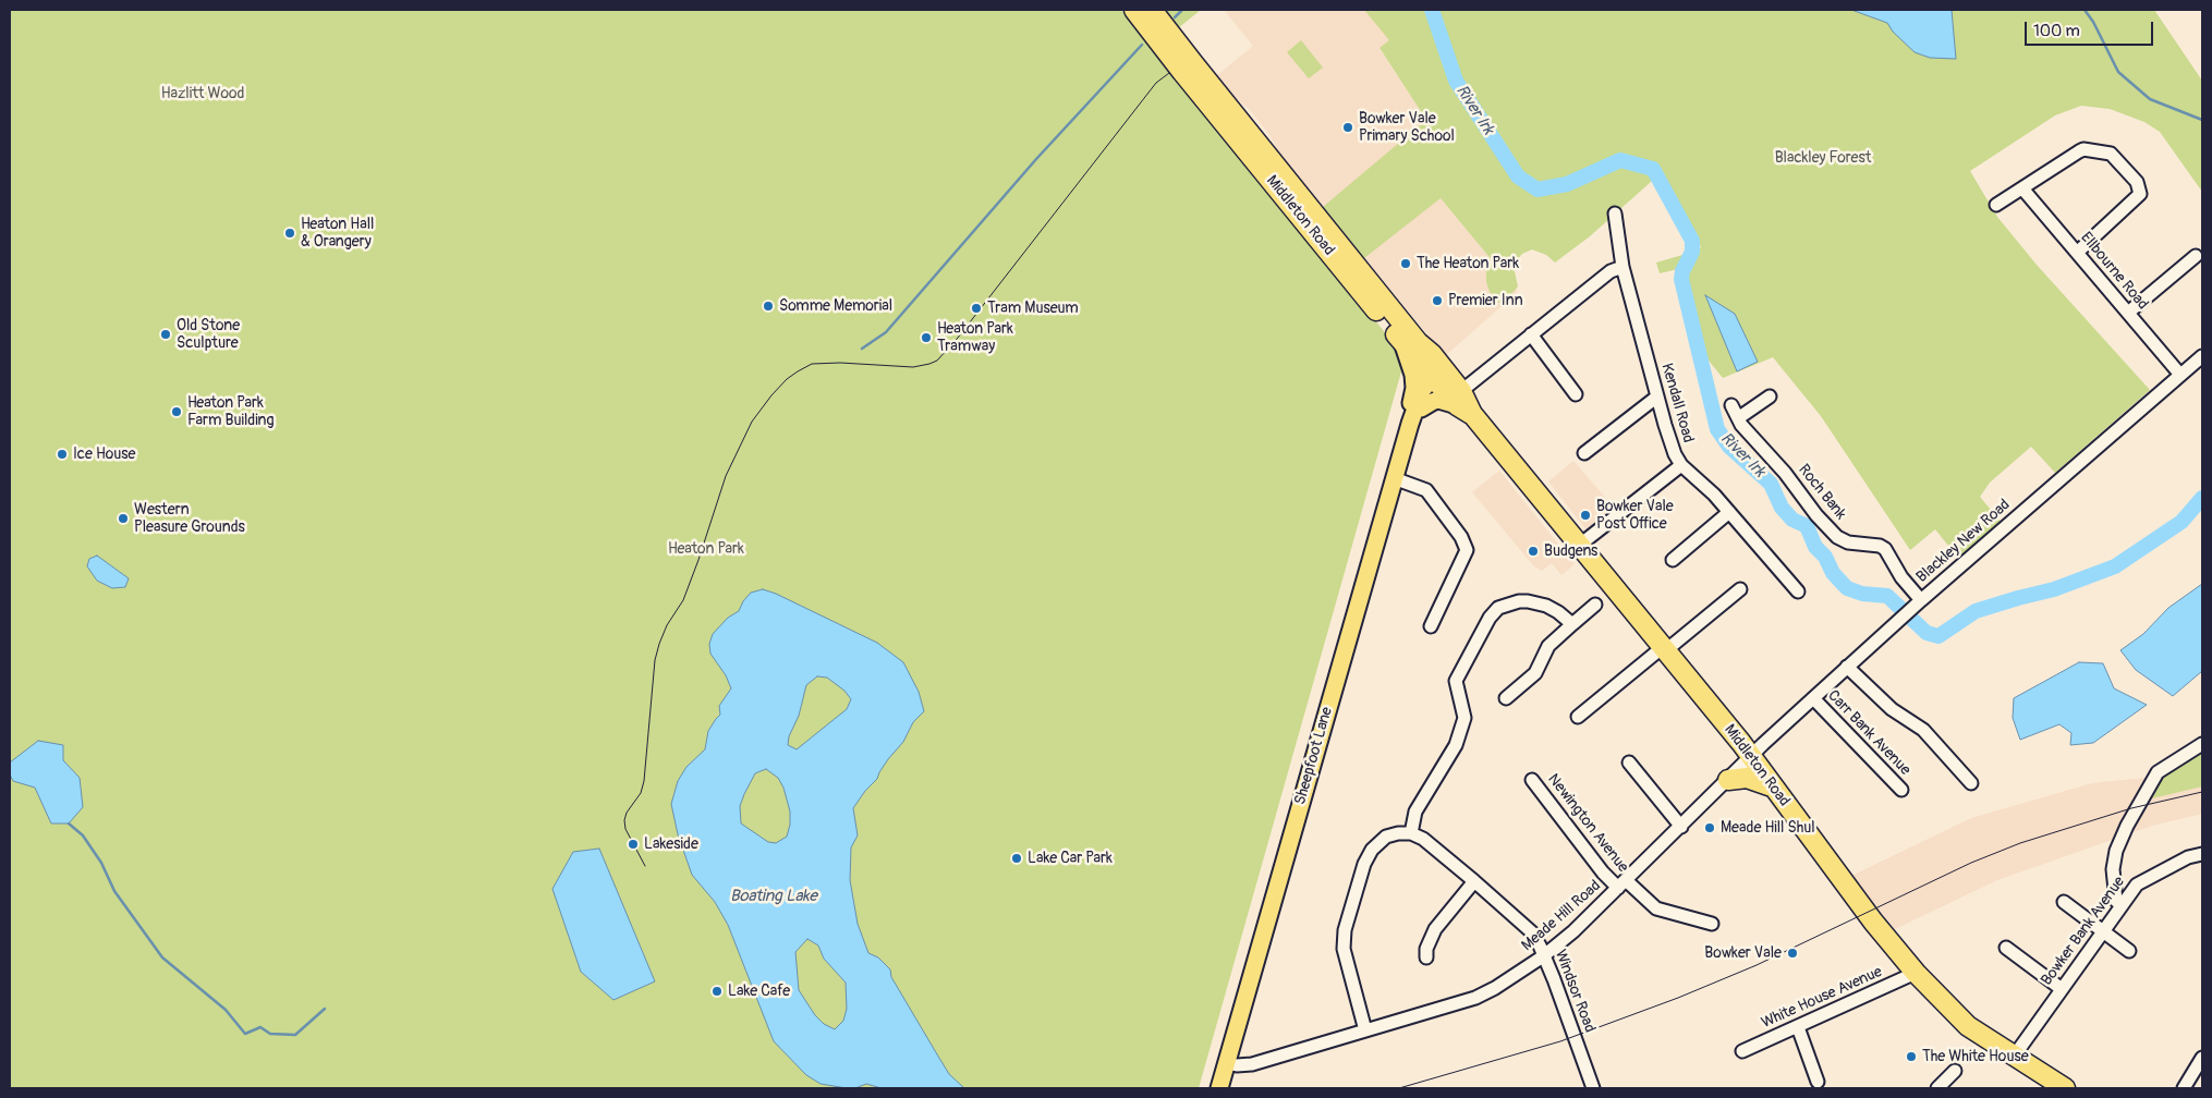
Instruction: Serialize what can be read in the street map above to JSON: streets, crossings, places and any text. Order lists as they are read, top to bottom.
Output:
{
  "streets": {
    "highway": ["Middleton Road"],
    "main road": ["Sheepfoot Lane"],
    "street": [
      "Ellbourne Road",
      "Kendall Road",
      "Roch Bank",
      "Blackley New Road",
      "Carr Bank Avenue",
      "Newington Avenue",
      "Meade Hill Road",
      "Bowker Bank Avenue",
      "Windsor Road",
      "White House Avenue"
    ]
  },
  "crossings": [
    ["Middleton Road", "Blackley New Road"],
    ["Middleton Road", "Sheepfoot Lane"],
    ["Middleton Road", "Meade Hill Road"],
    ["Middleton Road", "Bowker Bank Avenue"],
    ["Middleton Road", "White House Avenue"],
    ["Ellbourne Road", "Blackley New Road"],
    ["Roch Bank", "Blackley New Road"],
    ["Blackley New Road", "Carr Bank Avenue"],
    ["Blackley New Road", "Meade Hill Road"],
    ["Sheepfoot Lane", "Meade Hill Road"],
    ["Newington Avenue", "Meade Hill Road"],
    ["Meade Hill Road", "Windsor Road"]
  ],
  "water": ["River Irk", "Boating Lake"],
  "parks": ["Hazlitt Wood", "Blackley Forest", "Heaton Park"],
  "places": [
    "Bowker Vale Primary School",
    "Heaton Hall & Orangery",
    "The Heaton Park",
    "Premier Inn",
    "Somme Memorial",
    "Tram Museum",
    "Old Stone Sculpture",
    "Heaton Park Tramway",
    "Heaton Park Farm Building",
    "Ice House",
    "Bowker Vale Post Office",
    "Western Pleasure Grounds",
    "Budgens",
    "Meade Hill Shul",
    "Lakeside",
    "Lake Car Park",
    "Bowker Vale",
    "Lake Cafe",
    "The White House"
  ],
  "scale_bar": "100 m"
}
